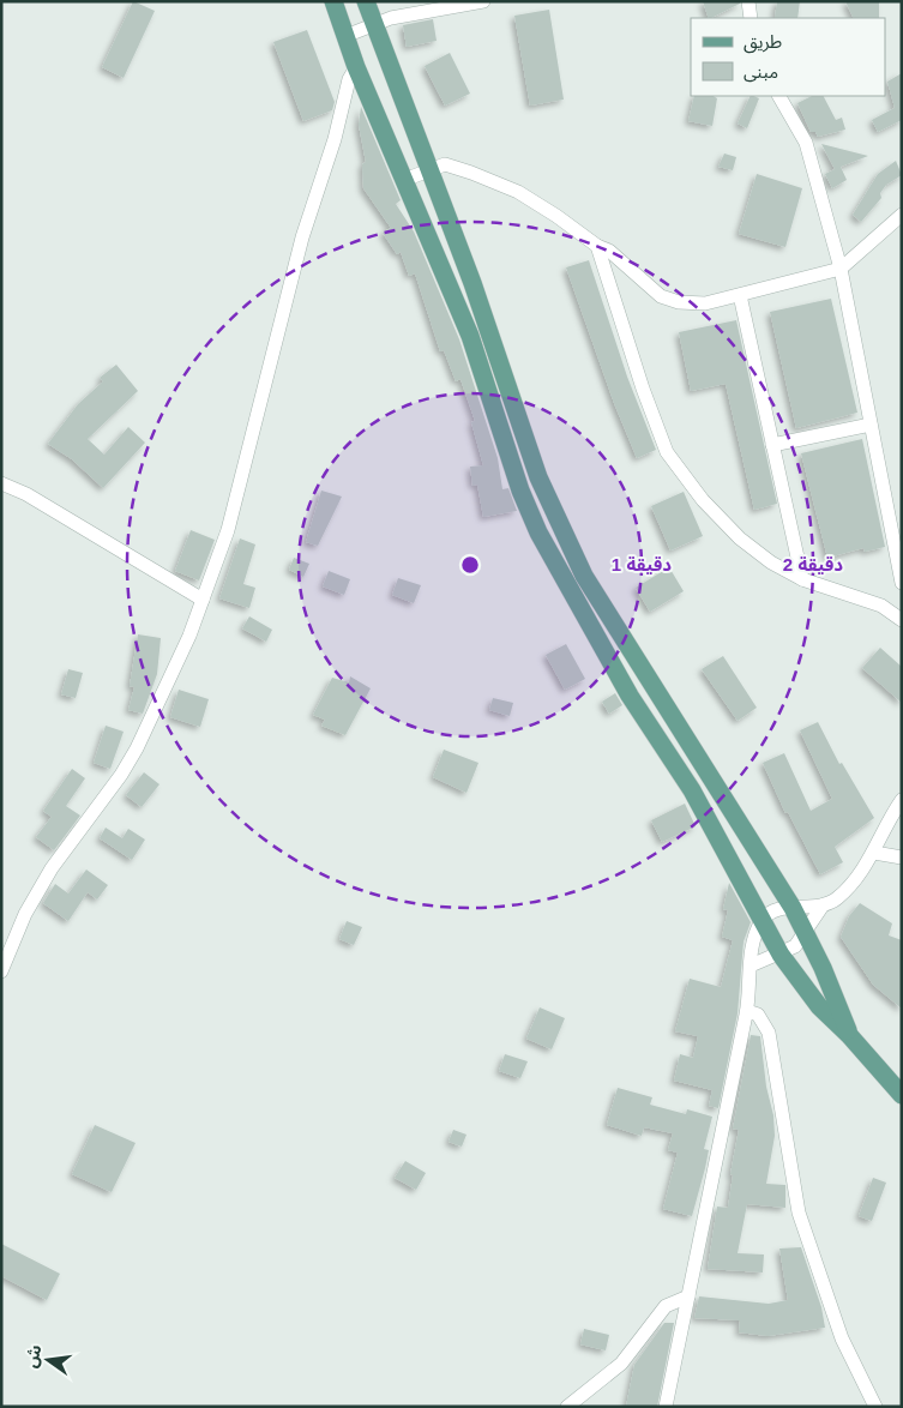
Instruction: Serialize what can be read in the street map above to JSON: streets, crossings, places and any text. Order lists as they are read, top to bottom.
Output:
{
  "legend": ["طريق", "مبنى"],
  "north": "left",
  "rings": ["1 دقيقة", "2 دقيقة"]
}
